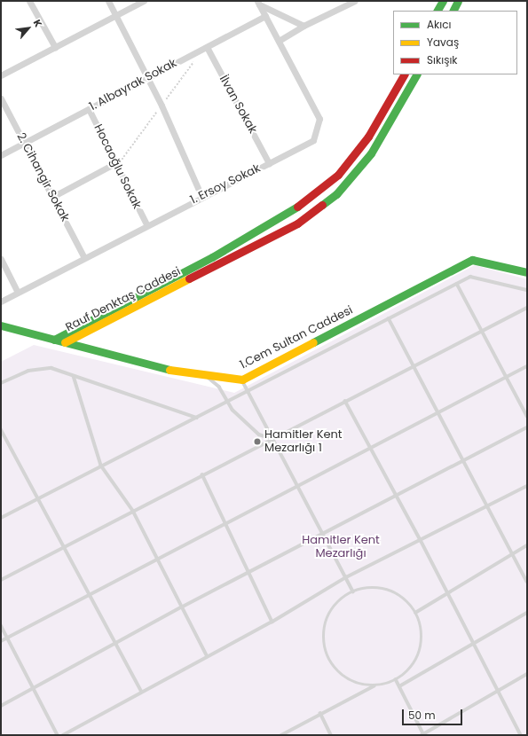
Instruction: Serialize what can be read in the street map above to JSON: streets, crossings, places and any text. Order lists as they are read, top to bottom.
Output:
{
  "streets": {
    "street": [
      "1. Albayrak Sokak",
      "İlvan Sokak",
      "Hocaoğlu Sokak",
      "2. Cihangir Sokak",
      "1. Ersoy Sokak",
      "Rauf Denktaş Caddesi",
      "1.Cem Sultan Caddesi"
    ]
  },
  "crossings": [
    ["1. Albayrak Sokak", "İlvan Sokak"],
    ["1. Albayrak Sokak", "Hocaoğlu Sokak"],
    ["1. Albayrak Sokak", "2. Cihangir Sokak"],
    ["1. Albayrak Sokak", "1. Ersoy Sokak"],
    ["İlvan Sokak", "1. Ersoy Sokak"],
    ["Hocaoğlu Sokak", "1. Ersoy Sokak"],
    ["2. Cihangir Sokak", "1. Ersoy Sokak"],
    ["Rauf Denktaş Caddesi", "1.Cem Sultan Caddesi"]
  ],
  "parks": ["Hamitler Kent Mezarlığı"],
  "places": ["Hamitler Kent Mezarlığı 1"],
  "legend": ["Akıcı", "Yavaş", "Sıkışık"],
  "scale_bar": "50 m",
  "north": "top right"
}
